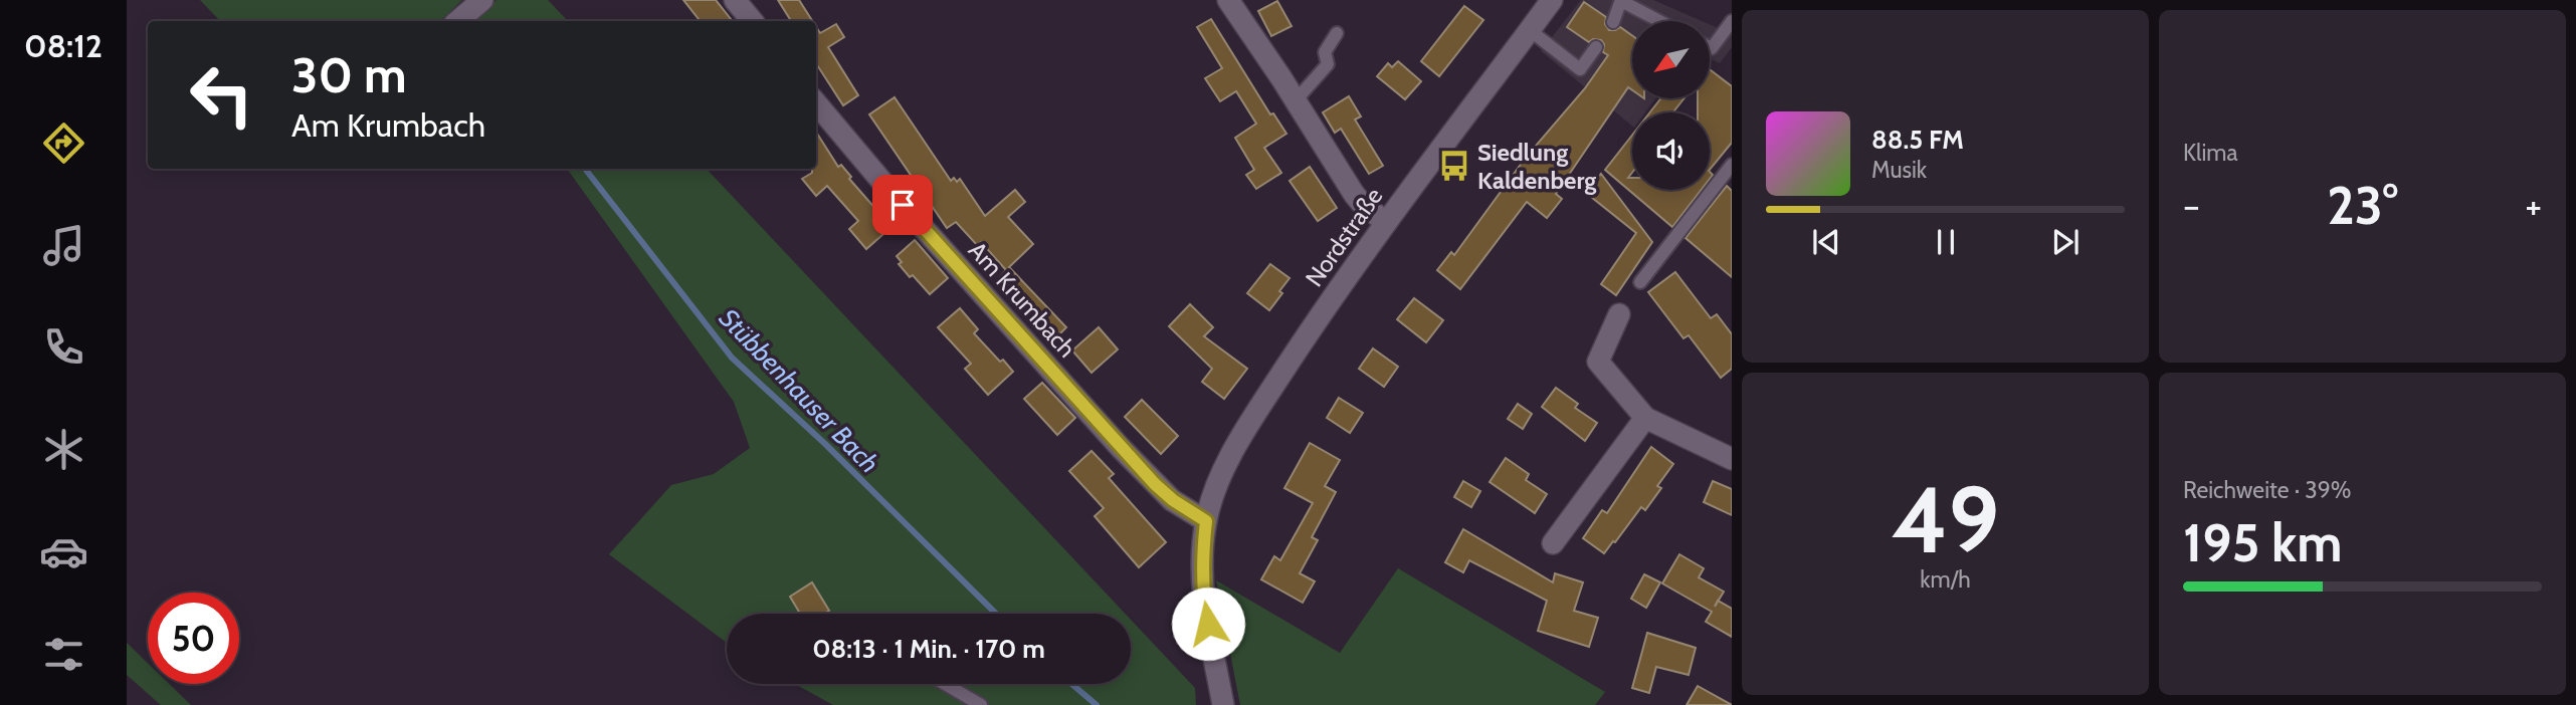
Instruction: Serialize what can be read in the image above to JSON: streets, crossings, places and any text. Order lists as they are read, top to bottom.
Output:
{
  "streets": {
    "street": ["Nordstraße", "Am Krumbach"]
  },
  "crossings": [
    ["Nordstraße", "Am Krumbach"]
  ],
  "water": ["Stübbenhauser Bach"],
  "places": {
    "bus stop": ["Siedlung Kaldenberg"]
  },
  "north": "bottom left",
  "page": {
    "tabs": "08:12",
    "tile": [
      "Klima",
      ["49", "km/h"],
      ["Reichweite · 39%", "195 km"]
    ],
    "turn": ["30 m", "Am Krumbach"],
    "song": ["88.5 FM", "Musik"],
    "heat": ["−", "23°", "+"],
    "limit": "50",
    "trip": "08:13 · 1 Min. · 170 m"
  }
}
